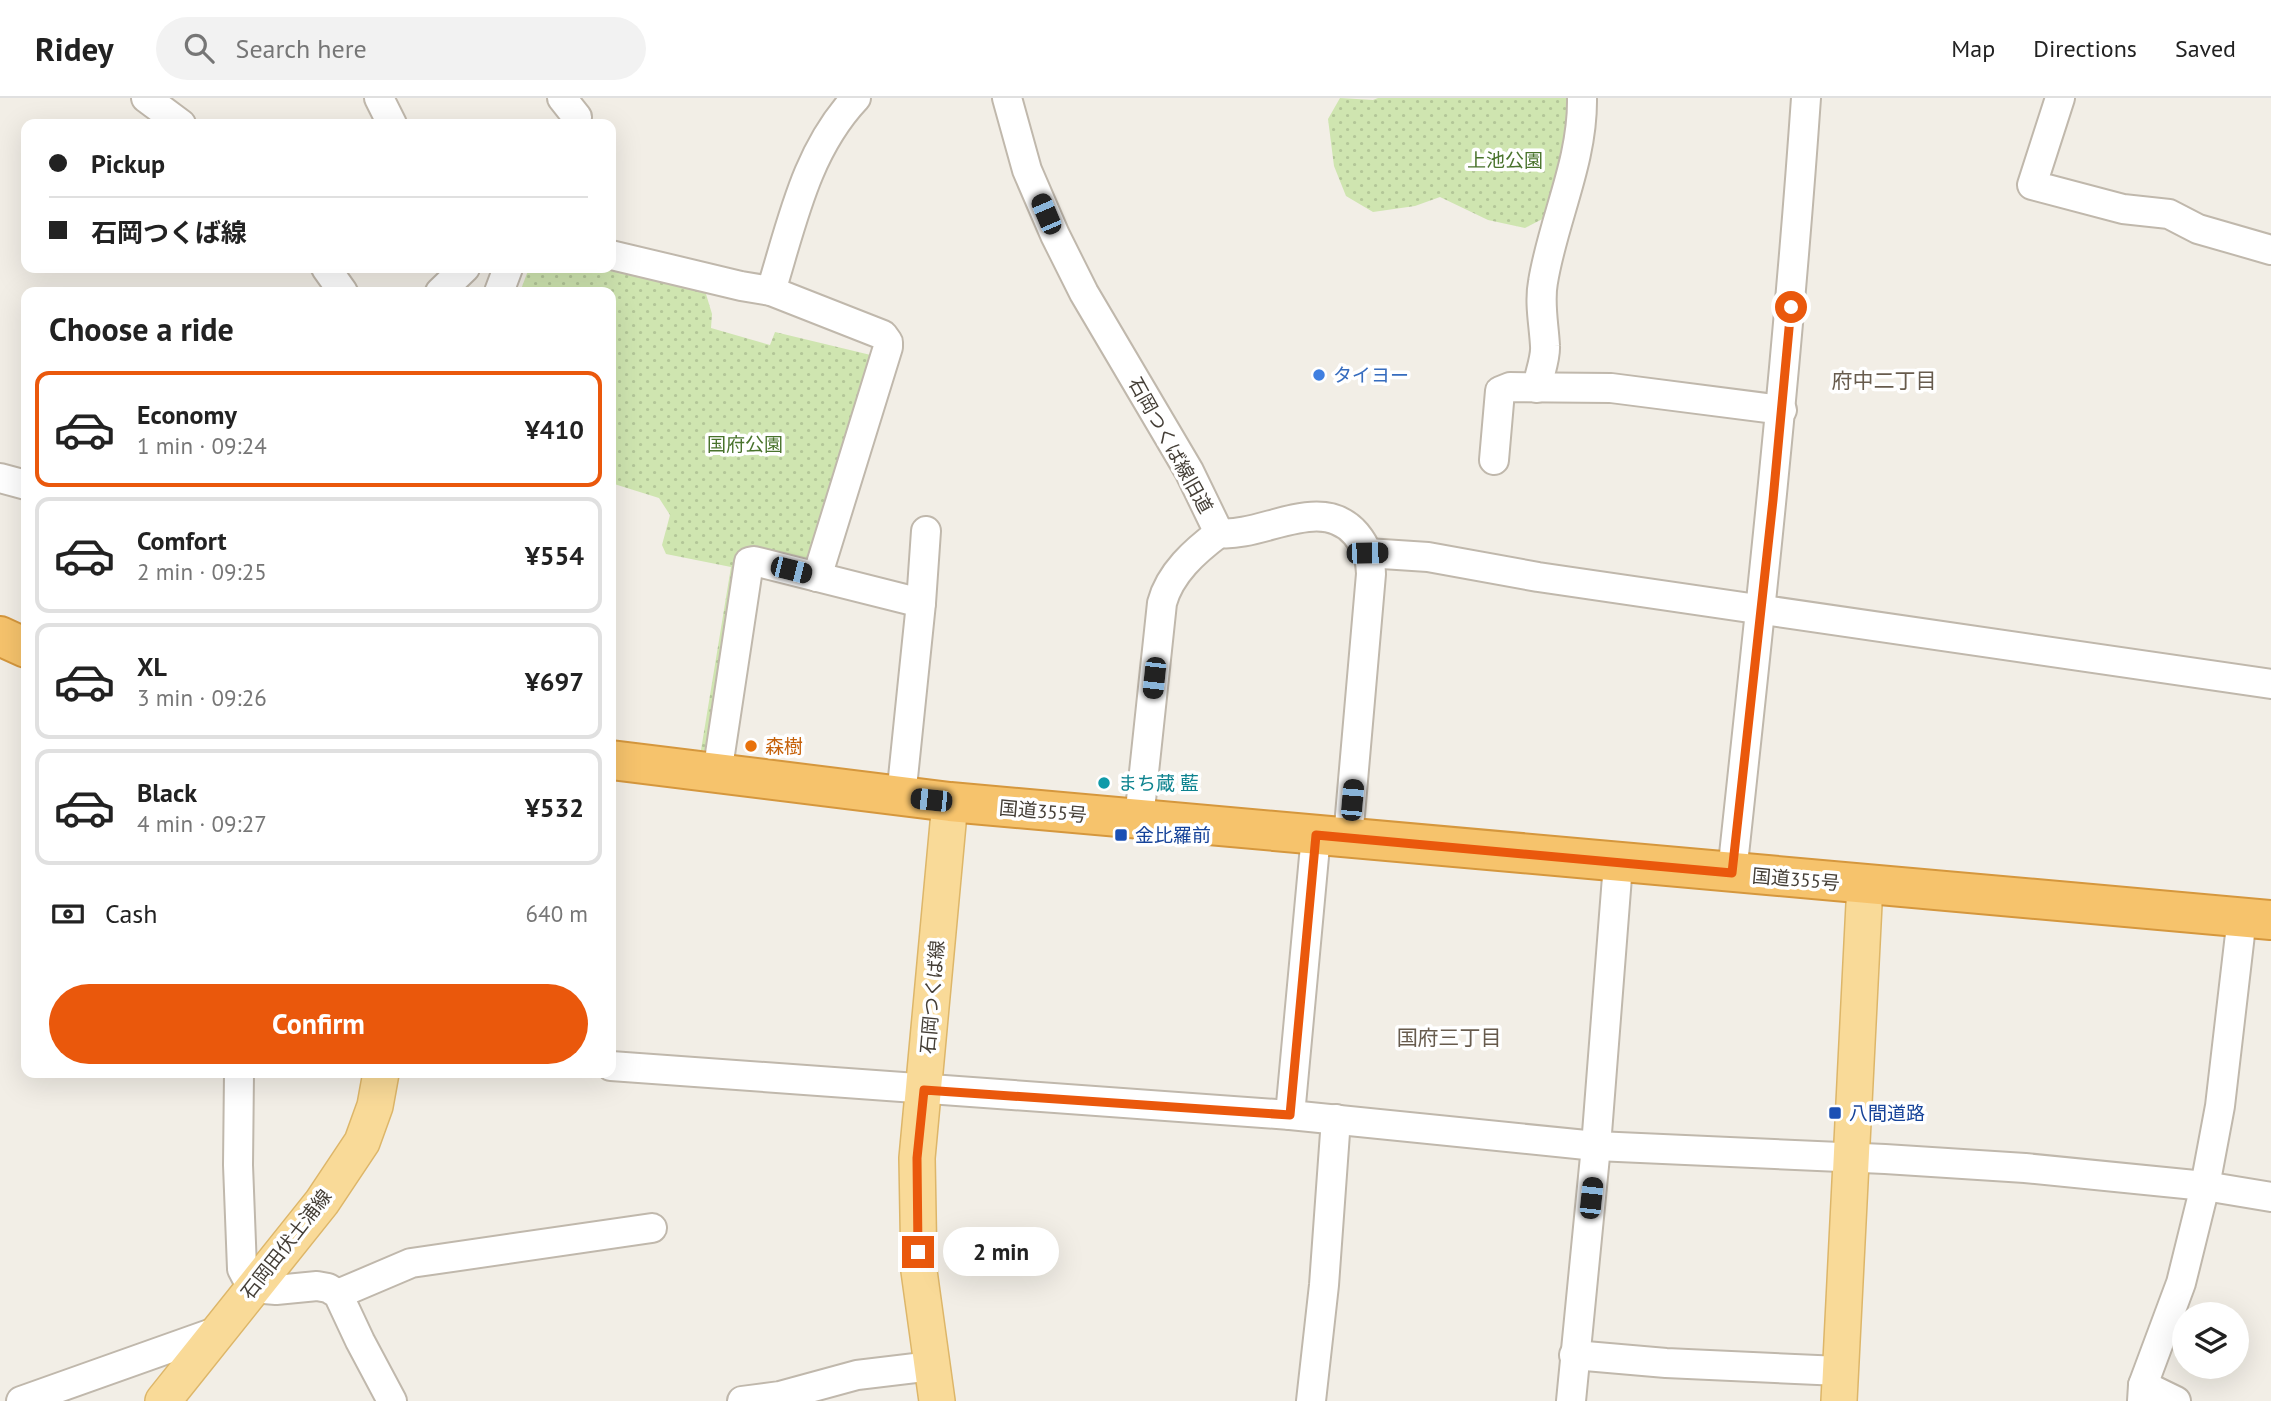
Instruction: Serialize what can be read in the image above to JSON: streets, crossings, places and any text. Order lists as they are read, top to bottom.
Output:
{
  "streets": {
    "highway": ["国道355号"],
    "main road": ["石岡つくば線", "石岡田伏土浦線"],
    "street": ["石岡つくば線旧道"]
  },
  "crossings": [
    ["国道355号", "石岡つくば線"]
  ],
  "districts": ["府中二丁目", "国府三丁目"],
  "parks": ["上池公園", "国府公園"],
  "places": {
    "other": ["タイヨー", "森樹", "まち蔵 藍"],
    "transit": ["金比羅前", "八間道路"]
  },
  "page": {
    "header": "Ridey",
    "search": "Search here",
    "nav": ["Map", "Directions", "Saved"],
    "banner": ["Pickup", "石岡つくば線"],
    "heading": "Choose a ride",
    "list": [
      {
        "name": "Economy",
        "note": "1 min · 09:24",
        "value": "¥410"
      },
      {
        "name": "Comfort",
        "note": "2 min · 09:25",
        "value": "¥554"
      },
      {
        "name": "XL",
        "note": "3 min · 09:26",
        "value": "¥697"
      },
      {
        "name": "Black",
        "note": "4 min · 09:27",
        "value": "¥532"
      }
    ],
    "pay": ["Cash", "640 m"],
    "buttons": "Confirm",
    "bubble": "2 min"
  }
}
